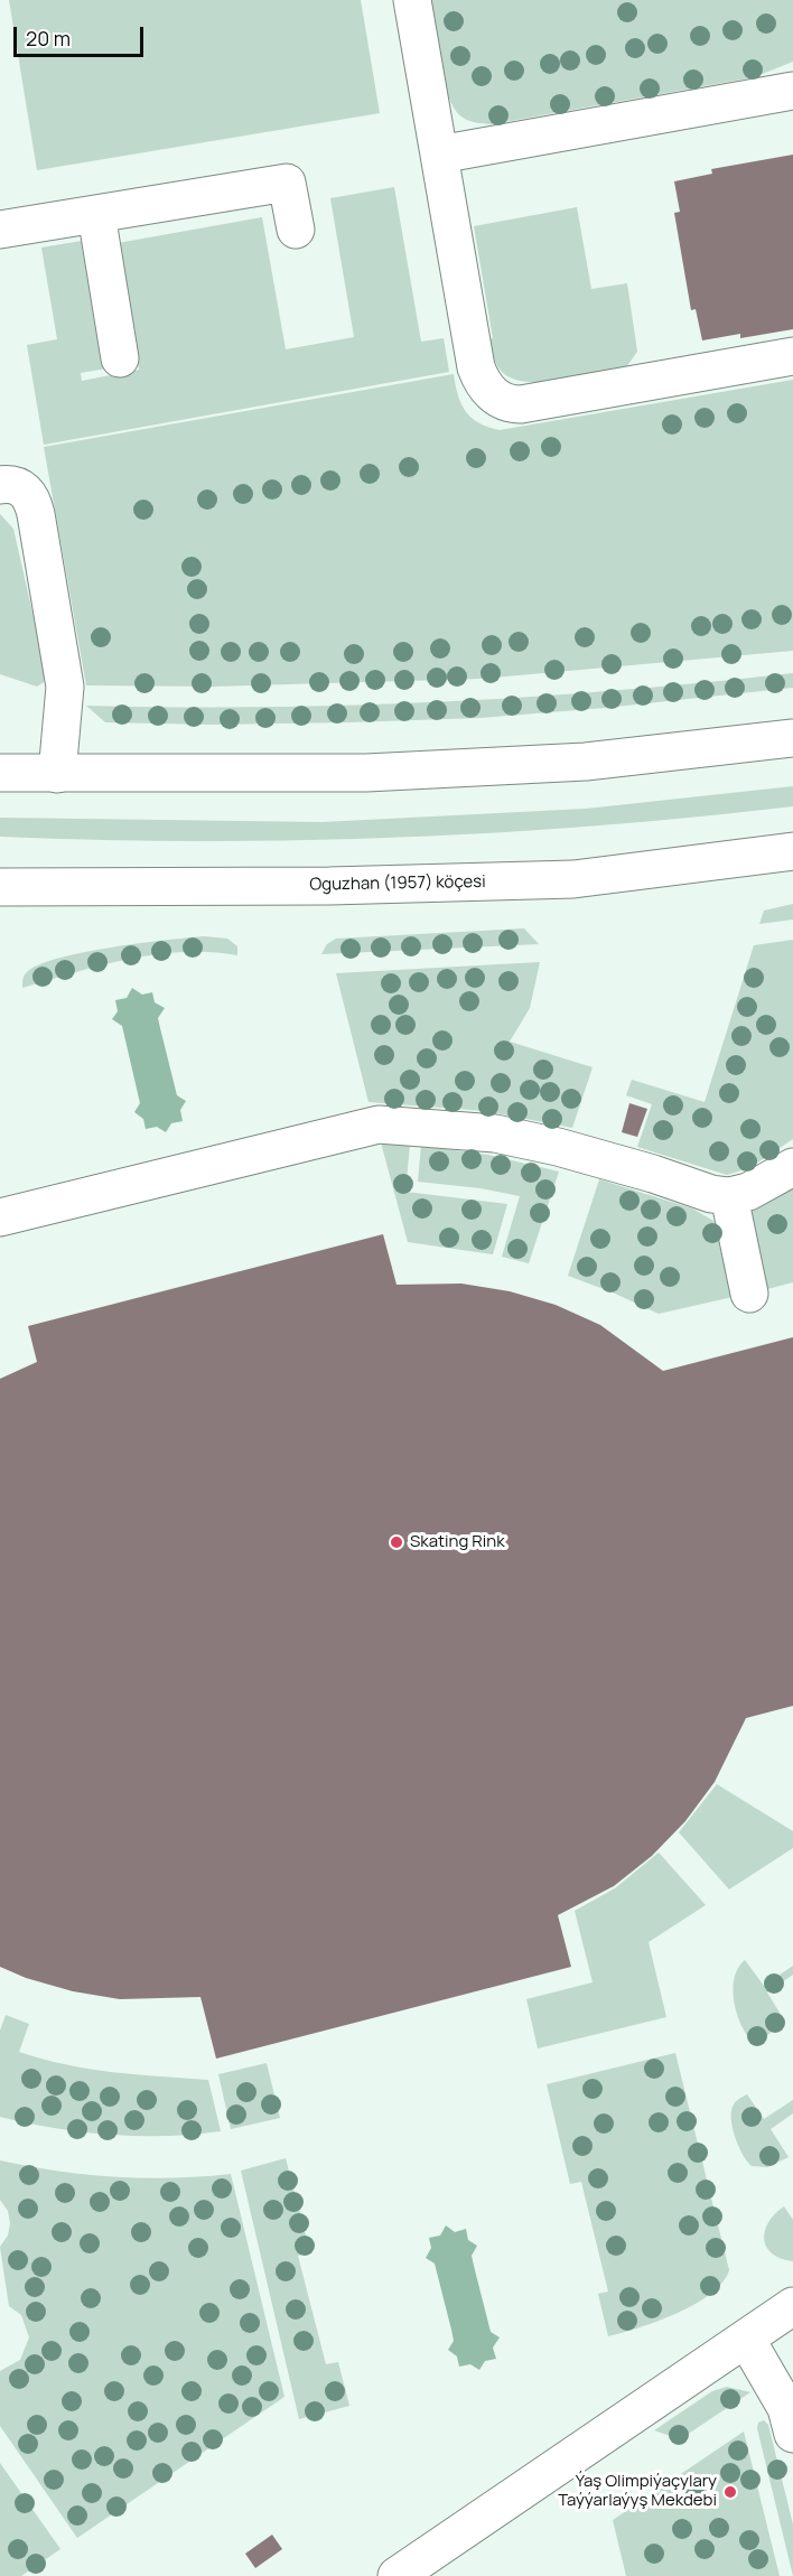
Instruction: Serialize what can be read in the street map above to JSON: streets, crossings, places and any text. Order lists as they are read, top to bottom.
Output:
{
  "streets": {
    "main road": ["Oguzhan (1957) köçesi"]
  },
  "places": ["Skating Rink", "Ýaş Olimpiýaçylary Taýýarlaýyş Mekdebi"],
  "scale_bar": "20 m"
}
